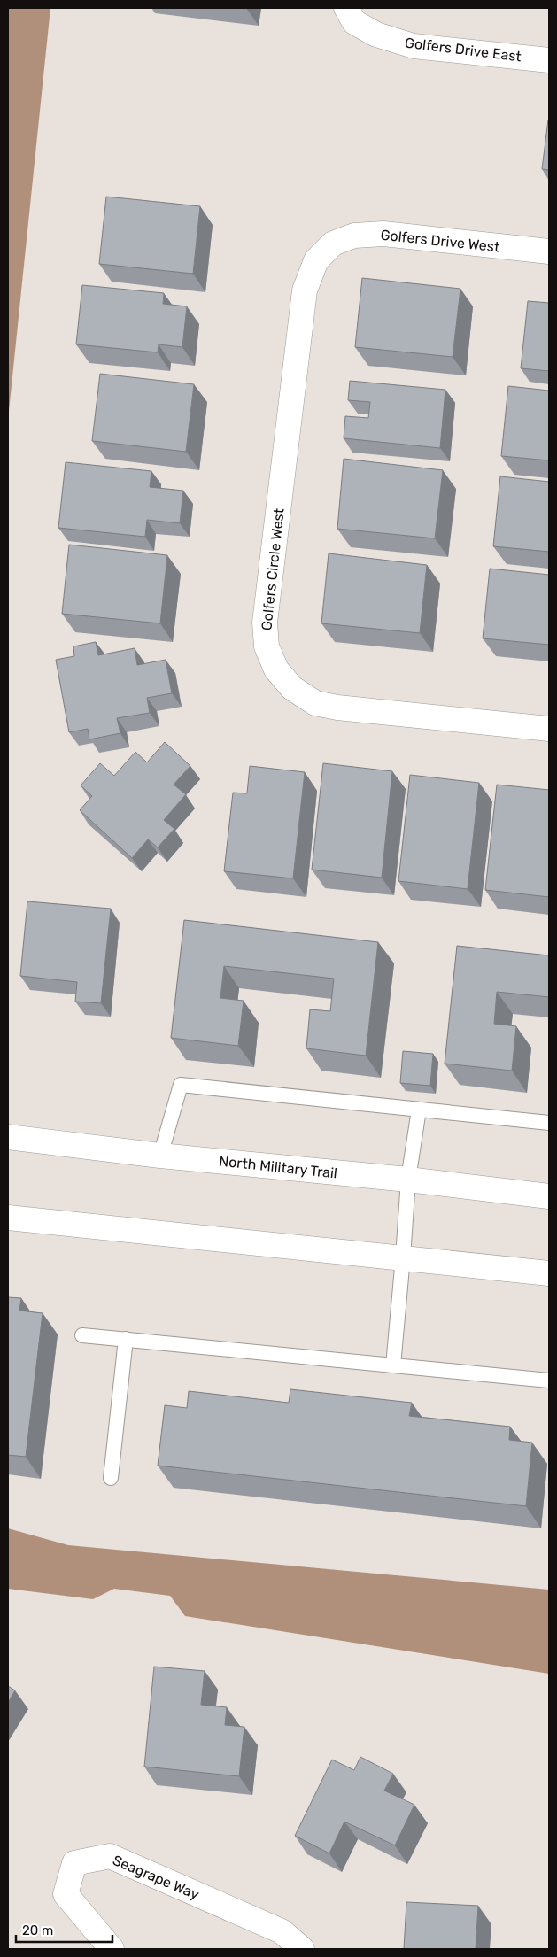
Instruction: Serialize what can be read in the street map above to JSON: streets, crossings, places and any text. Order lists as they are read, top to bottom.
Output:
{
  "streets": {
    "street": [
      "Golfers Drive East",
      "Golfers Drive West",
      "Golfers Circle West",
      "North Military Trail",
      "Seagrape Way"
    ]
  },
  "crossings": [
    ["Golfers Drive West", "Golfers Circle West"]
  ],
  "scale_bar": "20 m"
}
